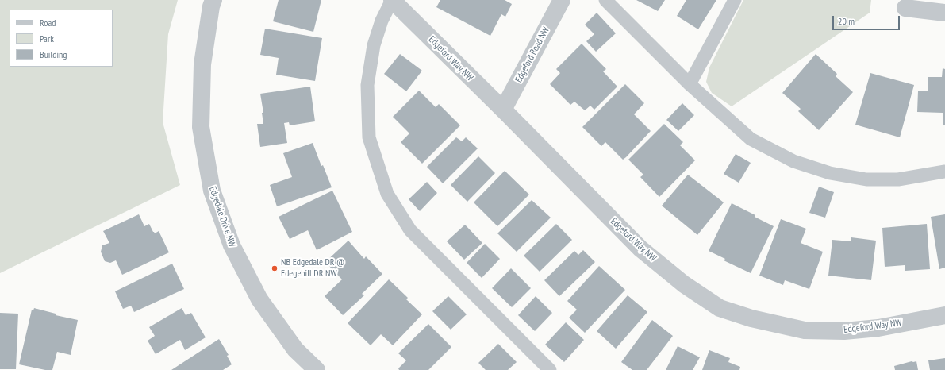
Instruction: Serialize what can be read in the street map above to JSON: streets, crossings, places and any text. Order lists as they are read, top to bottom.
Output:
{
  "streets": {
    "street": ["Edgeford Road NW", "Edgeford Way NW", "Edgedale Drive NW"]
  },
  "crossings": [
    ["Edgeford Road NW", "Edgeford Way NW"]
  ],
  "places": ["NB Edgedale DR @ Edegehill DR NW"],
  "legend": ["Road", "Park", "Building"],
  "scale_bar": "20 m"
}
